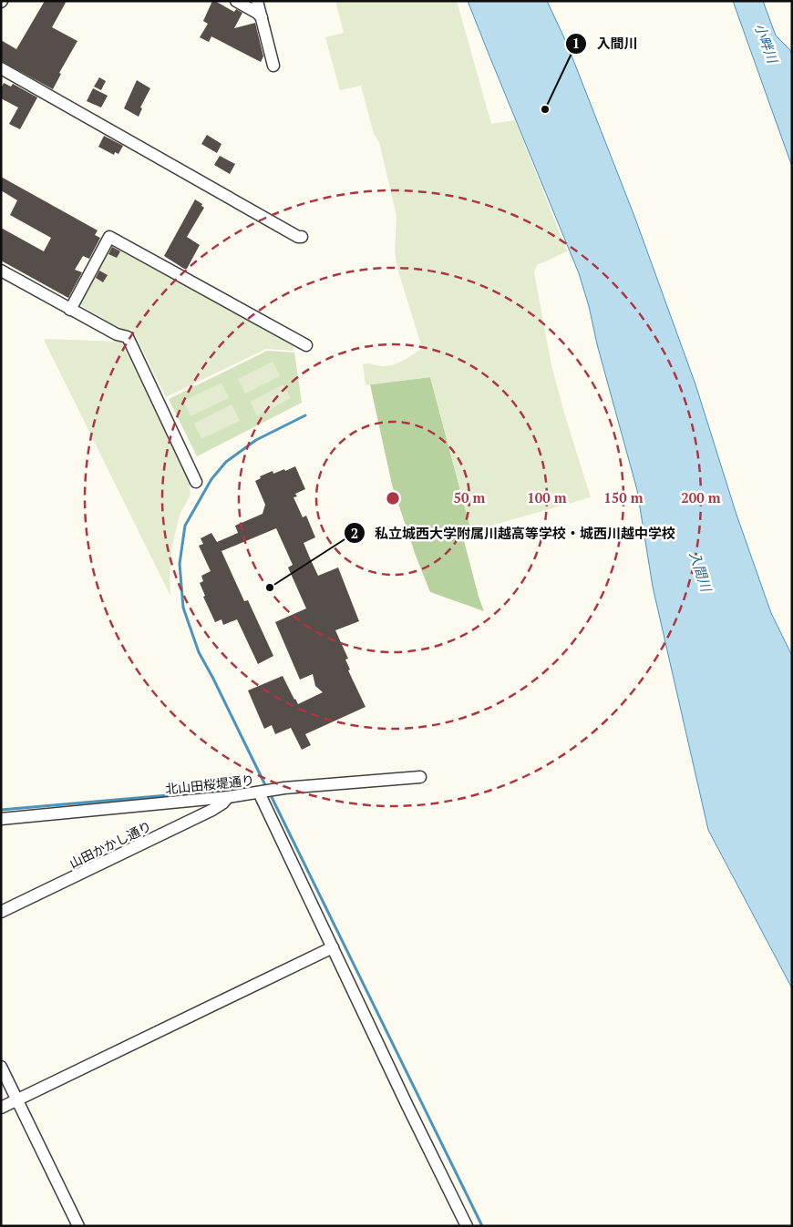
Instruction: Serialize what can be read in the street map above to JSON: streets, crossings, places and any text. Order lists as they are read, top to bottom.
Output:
{
  "streets": {
    "street": ["北山田桜堤通り", "山田かかし通り"]
  },
  "crossings": [
    ["北山田桜堤通り", "山田かかし通り"]
  ],
  "water": ["小畔川", "入間川"],
  "places": ["入間川", "私立城西大学附属川越高等学校・城西川越中学校"],
  "rings": [
    "50 m",
    "100 m",
    "150 m",
    "200 m"
  ]
}
